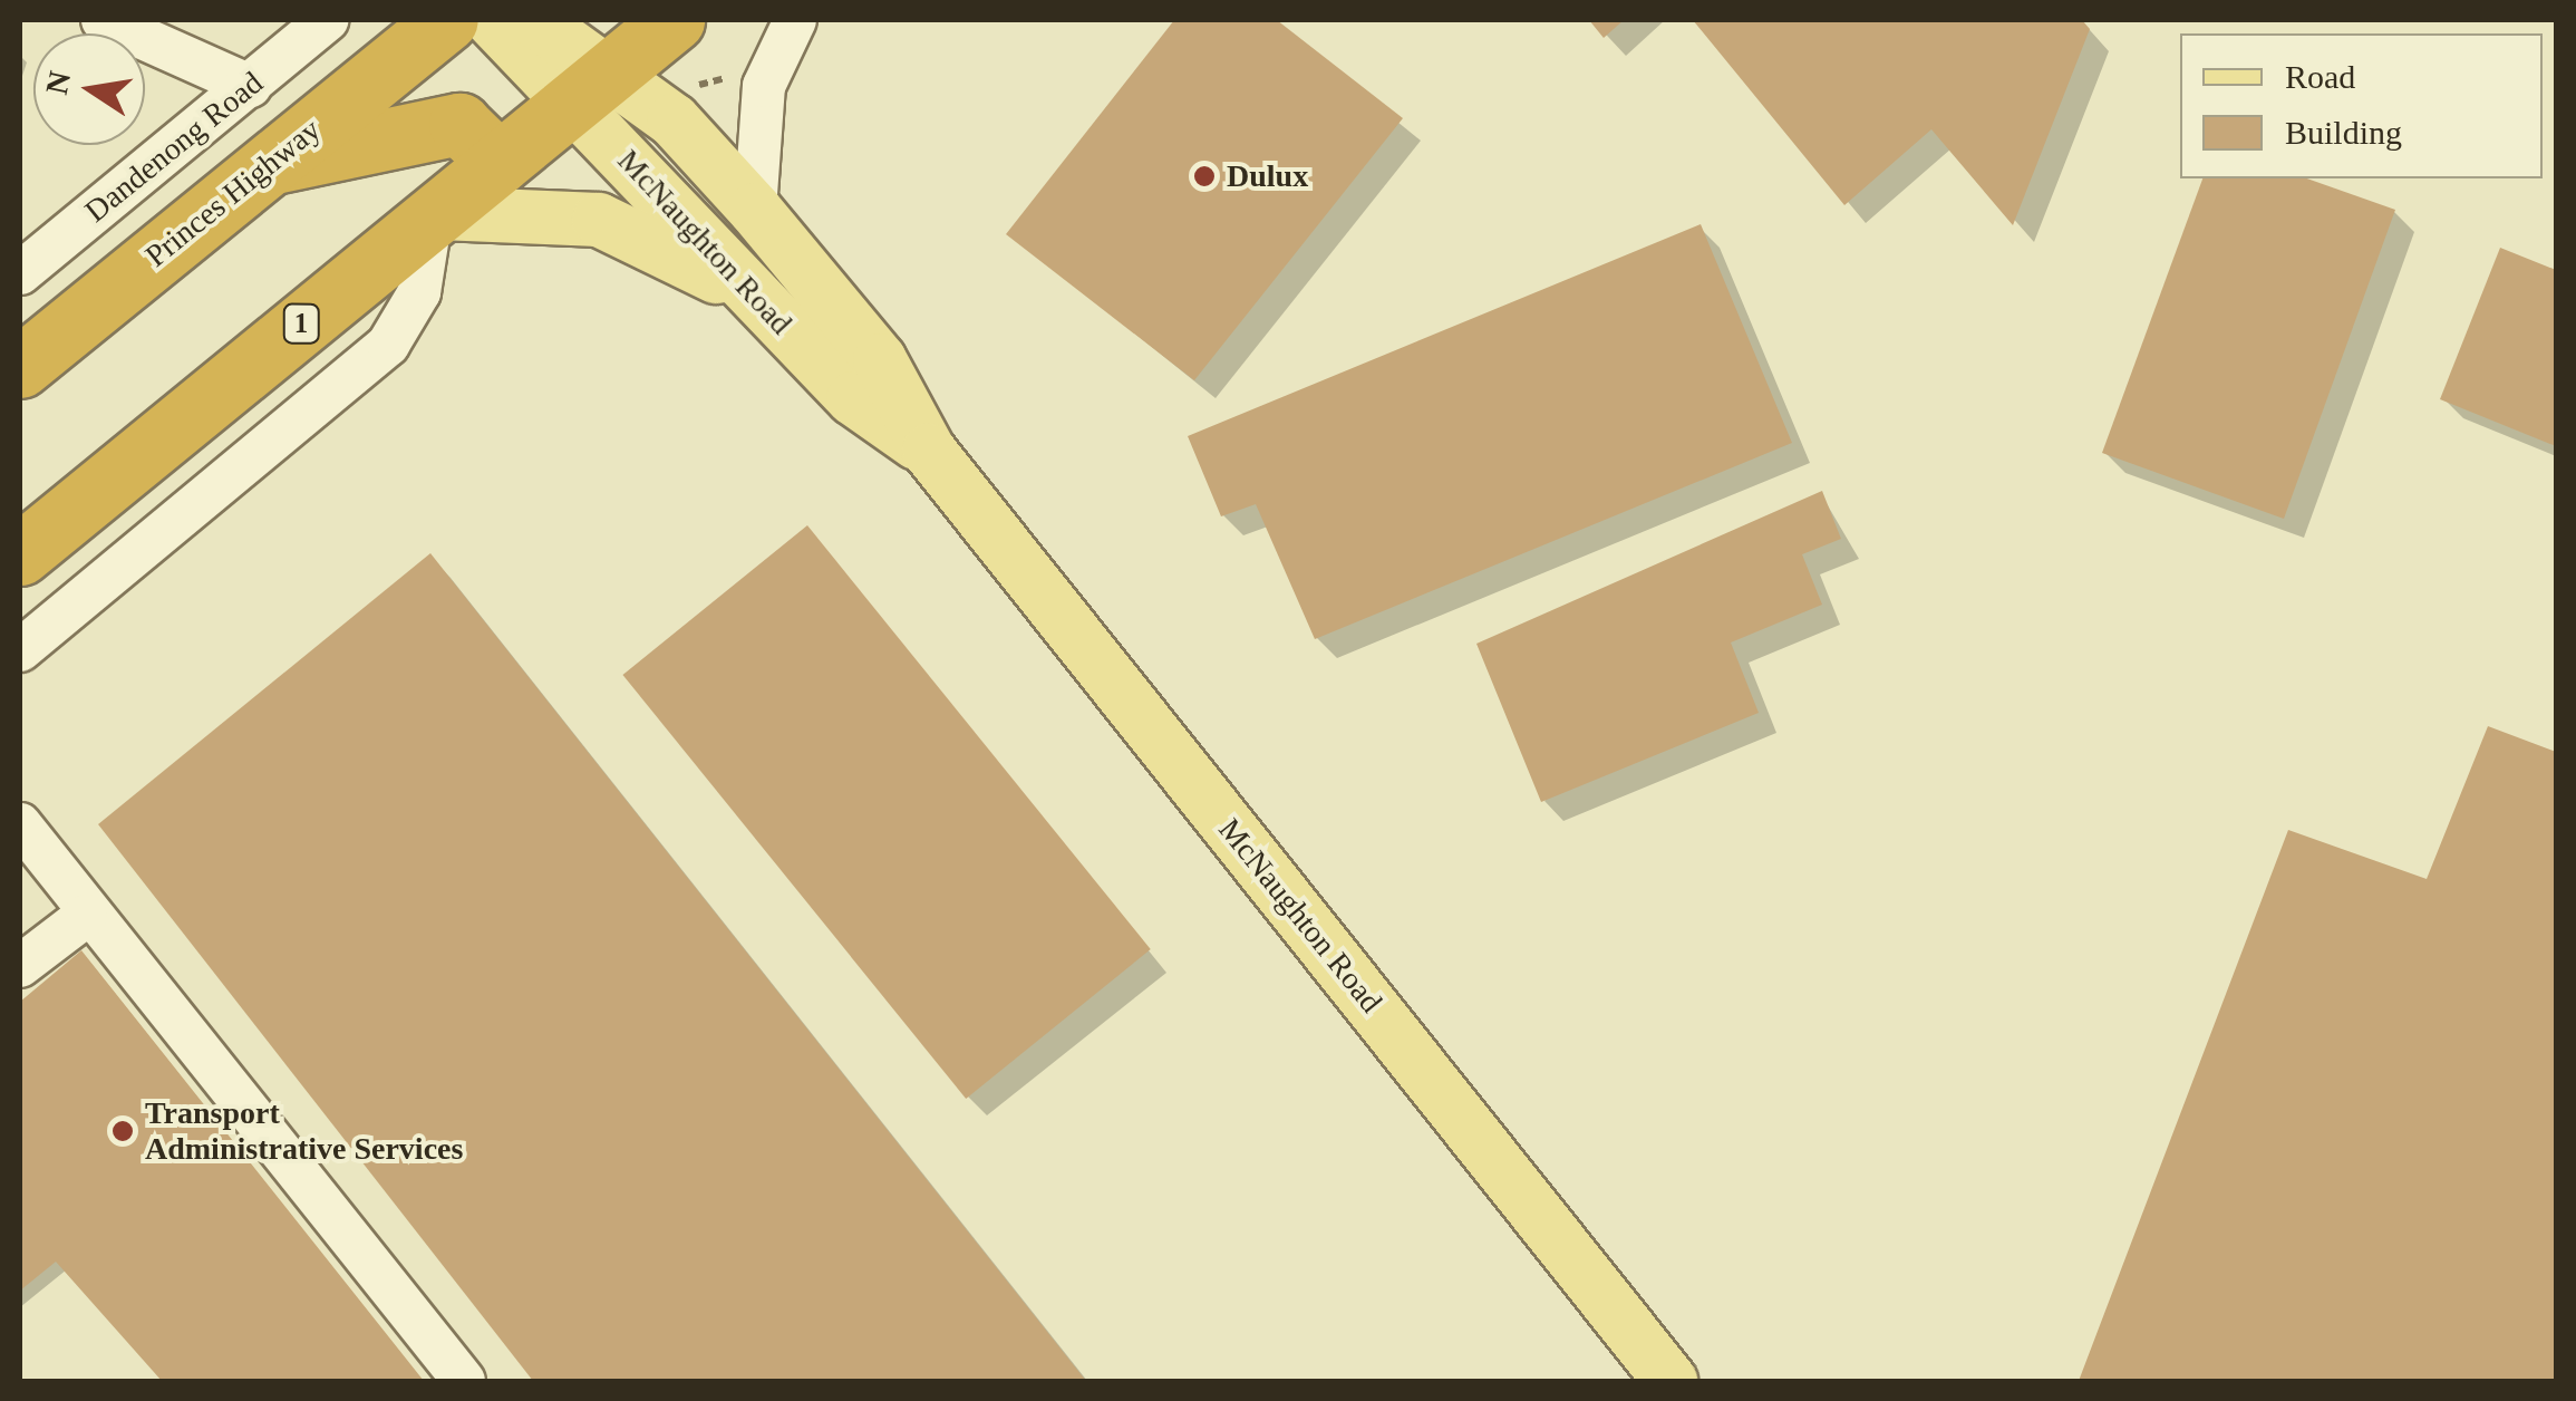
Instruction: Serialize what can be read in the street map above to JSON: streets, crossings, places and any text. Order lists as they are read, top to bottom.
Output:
{
  "streets": {
    "highway": ["Princes Highway", "1"],
    "main road": ["McNaughton Road"],
    "street": ["Dandenong Road"]
  },
  "crossings": [
    ["McNaughton Road", "1"]
  ],
  "places": ["Dulux", "Transport Administrative Services"],
  "legend": ["Road", "Building"],
  "north": "left"
}
